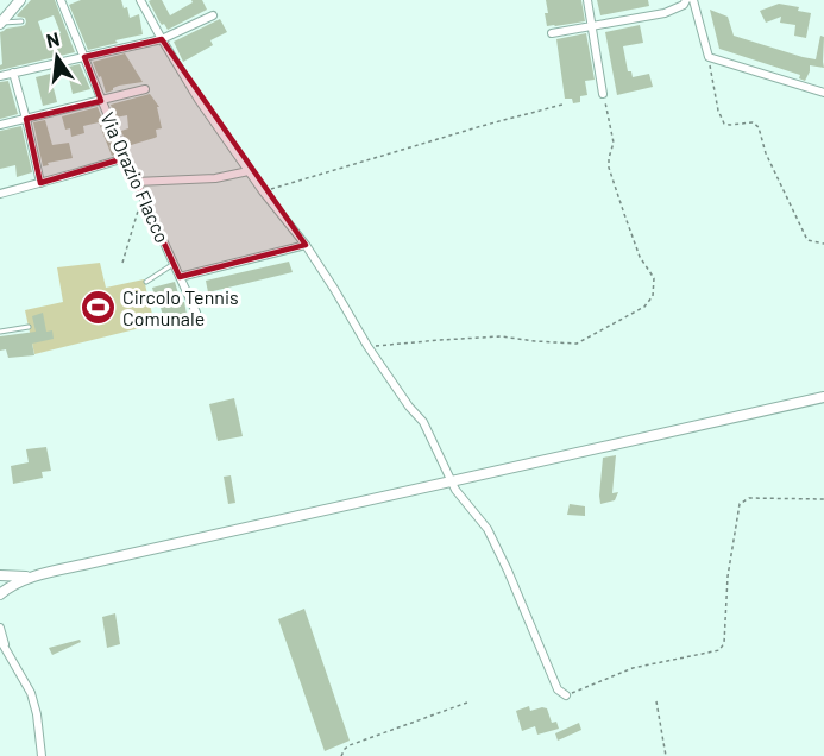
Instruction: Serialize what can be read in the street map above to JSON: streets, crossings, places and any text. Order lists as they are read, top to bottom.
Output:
{
  "streets": {
    "street": ["Via Orazio Flacco"]
  },
  "places": {
    "sports": ["Circolo Tennis Comunale"]
  },
  "north": "top"
}
